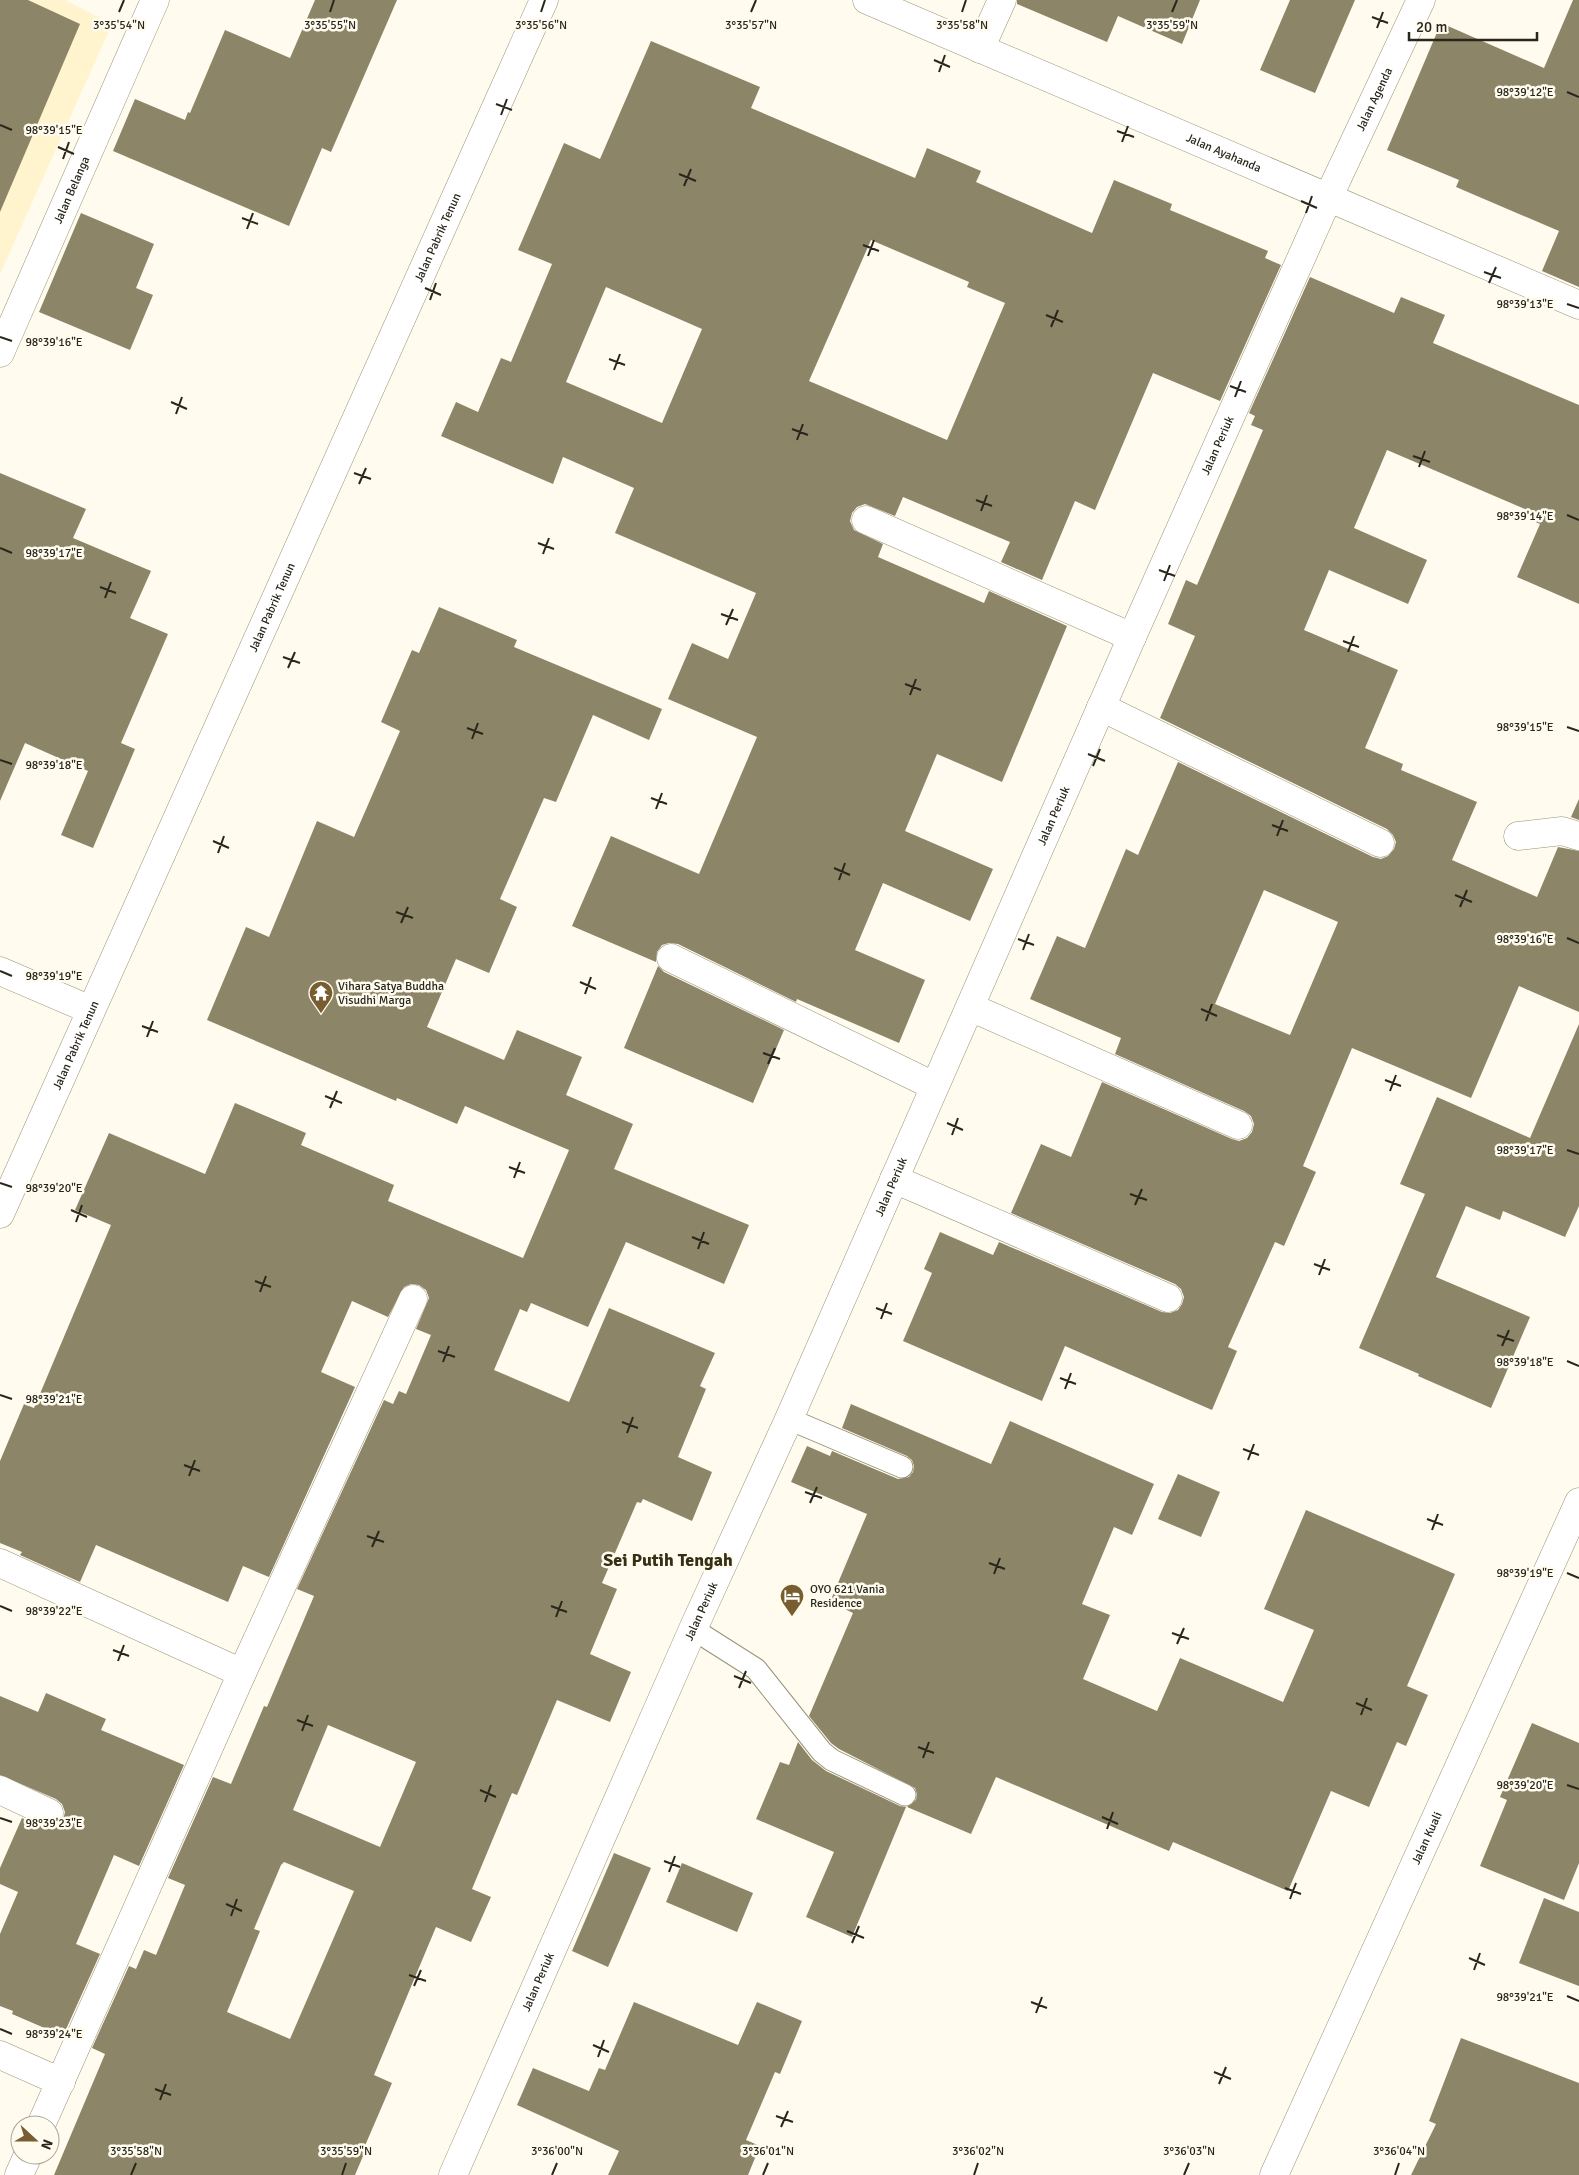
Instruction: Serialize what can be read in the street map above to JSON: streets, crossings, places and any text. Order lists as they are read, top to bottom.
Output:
{
  "streets": {
    "street": [
      "Jalan Agenda",
      "Jalan Ayahanda",
      "Jalan Belanga",
      "Jalan Pabrik Tenun",
      "Jalan Periuk",
      "Jalan Kuali"
    ]
  },
  "crossings": [
    ["Jalan Agenda", "Jalan Ayahanda"],
    ["Jalan Agenda", "Jalan Periuk"],
    ["Jalan Ayahanda", "Jalan Periuk"]
  ],
  "districts": ["Sei Putih Tengah"],
  "places": {
    "temple": ["Vihara Satya Buddha Visudhi Marga"],
    "hotel": ["OYO 621 Vania Residence"]
  },
  "scale_bar": "20 m",
  "north": "right",
  "coordinates": [
    "3°35'54\"N",
    "3°35'55\"N",
    "3°35'56\"N",
    "3°35'57\"N",
    "3°35'58\"N",
    "3°35'59\"N",
    "98°39'12\"E",
    "98°39'15\"E",
    "98°39'13\"E",
    "98°39'16\"E",
    "98°39'14\"E",
    "98°39'17\"E",
    "98°39'18\"E",
    "98°39'19\"E",
    "98°39'20\"E",
    "98°39'21\"E",
    "98°39'22\"E",
    "98°39'23\"E",
    "98°39'24\"E",
    "3°36'00\"N",
    "3°36'01\"N",
    "3°36'02\"N",
    "3°36'03\"N",
    "3°36'04\"N"
  ]
}
